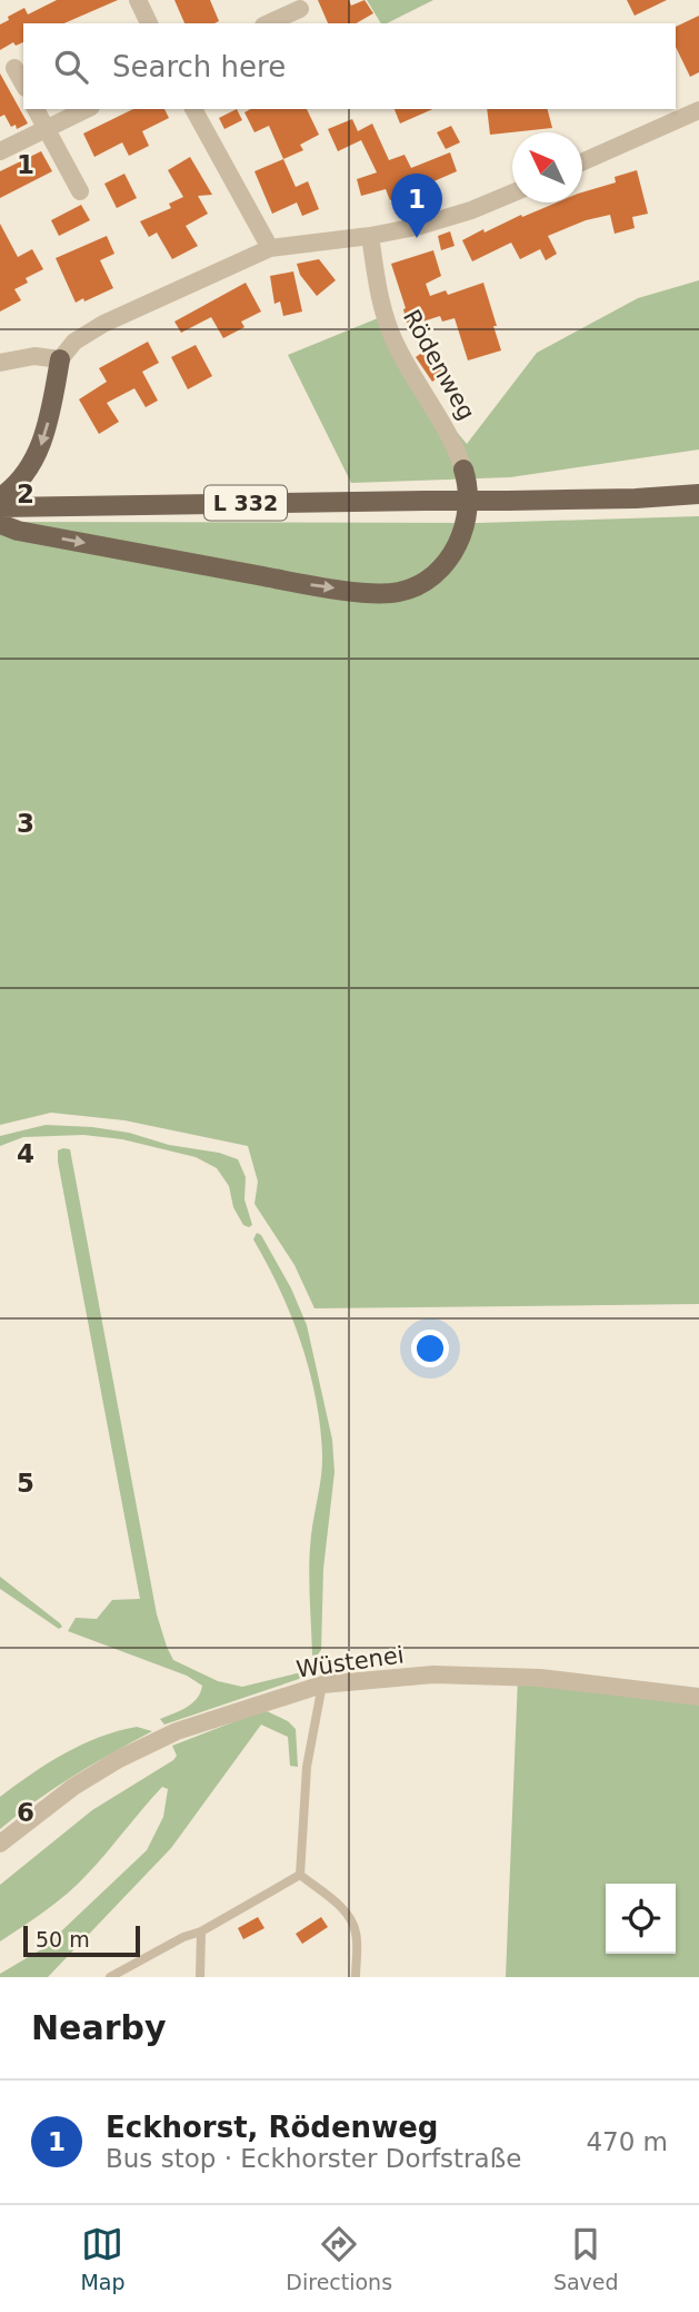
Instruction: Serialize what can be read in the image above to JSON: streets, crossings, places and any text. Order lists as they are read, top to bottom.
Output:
{
  "streets": {
    "main road": ["L 332"],
    "street": ["Rödenweg", "Wüstenei"]
  },
  "scale_bar": "50 m",
  "north": "top left",
  "page": {
    "search": "Search here",
    "pins": "1",
    "scale": "50 m",
    "heading": "Nearby",
    "list": [
      {
        "mark": "1",
        "name": "Eckhorst, Rödenweg",
        "note": "Bus stop · Eckhorster Dorfstraße",
        "value": "470 m"
      }
    ],
    "nav": ["Map", "Directions", "Saved"]
  },
  "grid": {
    "rows": [
      "1",
      "2",
      "3",
      "4",
      "5",
      "6"
    ]
  }
}
